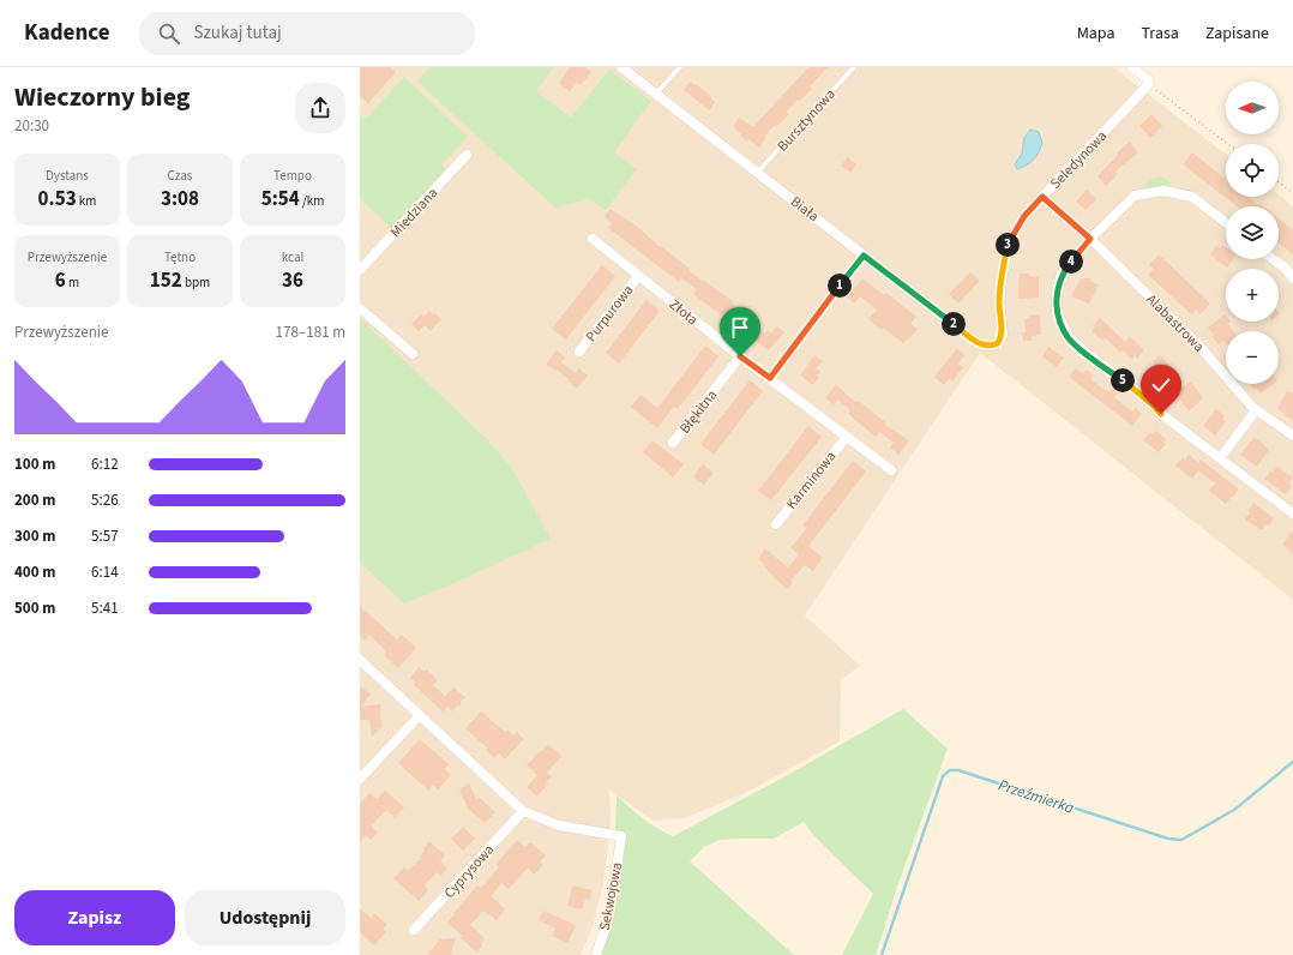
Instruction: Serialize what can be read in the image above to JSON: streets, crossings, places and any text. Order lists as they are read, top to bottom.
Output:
{
  "streets": {
    "street": [
      "Seledynowa",
      "Biała",
      "Miedziana",
      "Złota",
      "Purpurowa",
      "Alabastrowa",
      "Błękitna",
      "Karminowa",
      "Cyprysowa",
      "Sekwojowa"
    ],
    "lane": ["Bursztynowa"]
  },
  "crossings": [
    ["Bursztynowa", "Biała"],
    ["Seledynowa", "Biała"],
    ["Seledynowa", "Alabastrowa"],
    ["Złota", "Purpurowa"],
    ["Złota", "Błękitna"],
    ["Złota", "Karminowa"],
    ["Cyprysowa", "Sekwojowa"]
  ],
  "water": ["Przeźmierka"],
  "north": "left",
  "page": {
    "header": "Kadence",
    "search": "Szukaj tutaj",
    "nav": ["Mapa", "Trasa", "Zapisane"],
    "heading": ["Wieczorny bieg", "20:30"],
    "map_buttons": ["+", "−"],
    "stats": [
      ["Dystans", "0.53 km"],
      ["Czas", "3:08"],
      ["Tempo", "5:54 /km"],
      ["Przewyższenie", "6 m"],
      ["Tętno", "152 bpm"],
      ["kcal", "36"]
    ],
    "pins": [
      "3",
      "4",
      "1",
      "2",
      "5"
    ],
    "chart": ["Przewyższenie", "178–181 m"],
    "list": [
      {
        "name": "100 m",
        "note": "6:12"
      },
      {
        "name": "200 m",
        "note": "5:26"
      },
      {
        "name": "300 m",
        "note": "5:57"
      },
      {
        "name": "400 m",
        "note": "6:14"
      },
      {
        "name": "500 m",
        "note": "5:41"
      }
    ],
    "buttons": ["Zapisz", "Udostępnij"]
  }
}
